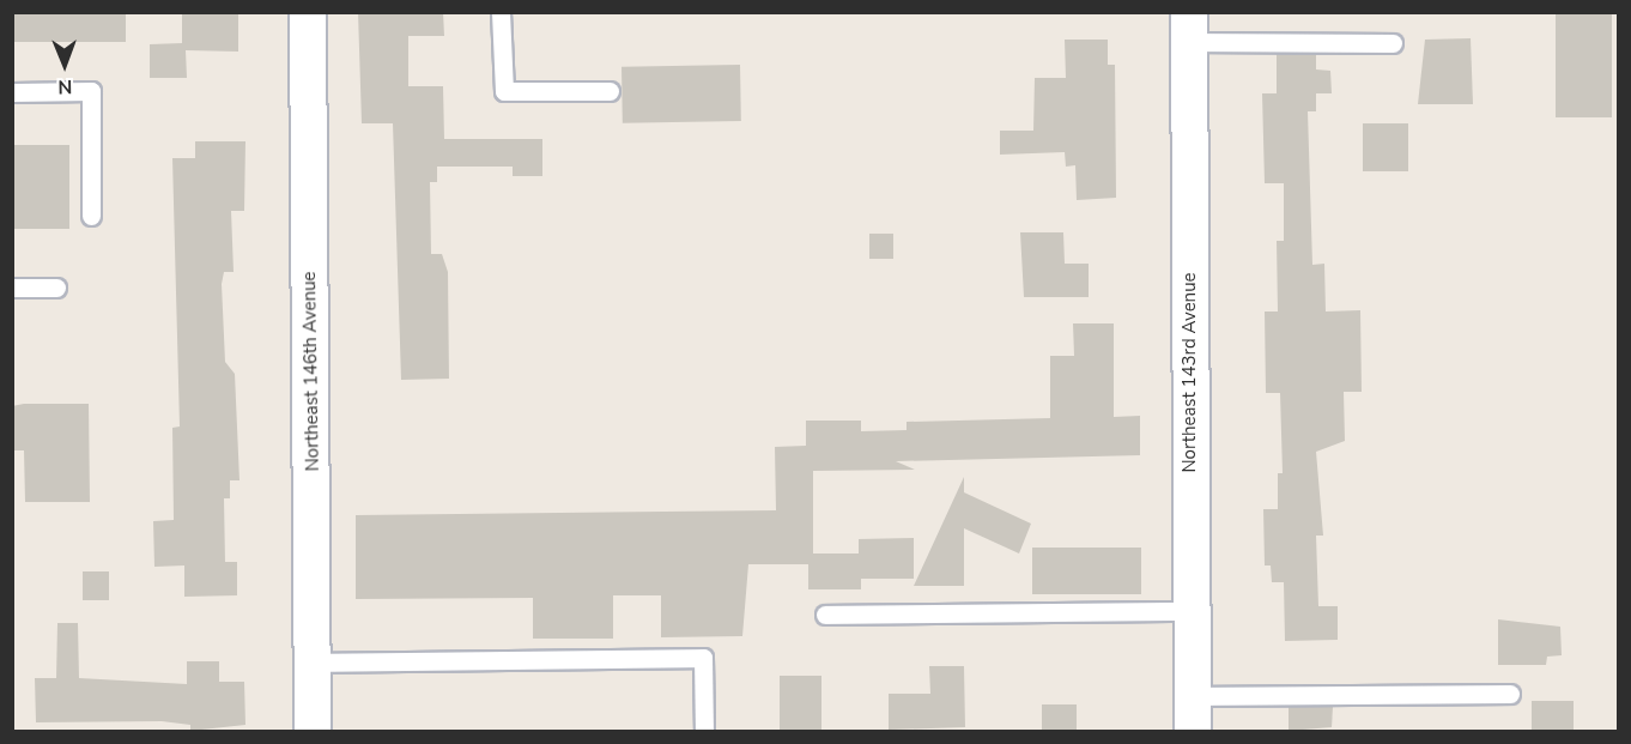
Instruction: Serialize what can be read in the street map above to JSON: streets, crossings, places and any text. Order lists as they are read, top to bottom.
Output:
{
  "streets": {
    "street": ["Northeast 146th Avenue", "Northeast 143rd Avenue"]
  },
  "north": "bottom"
}
